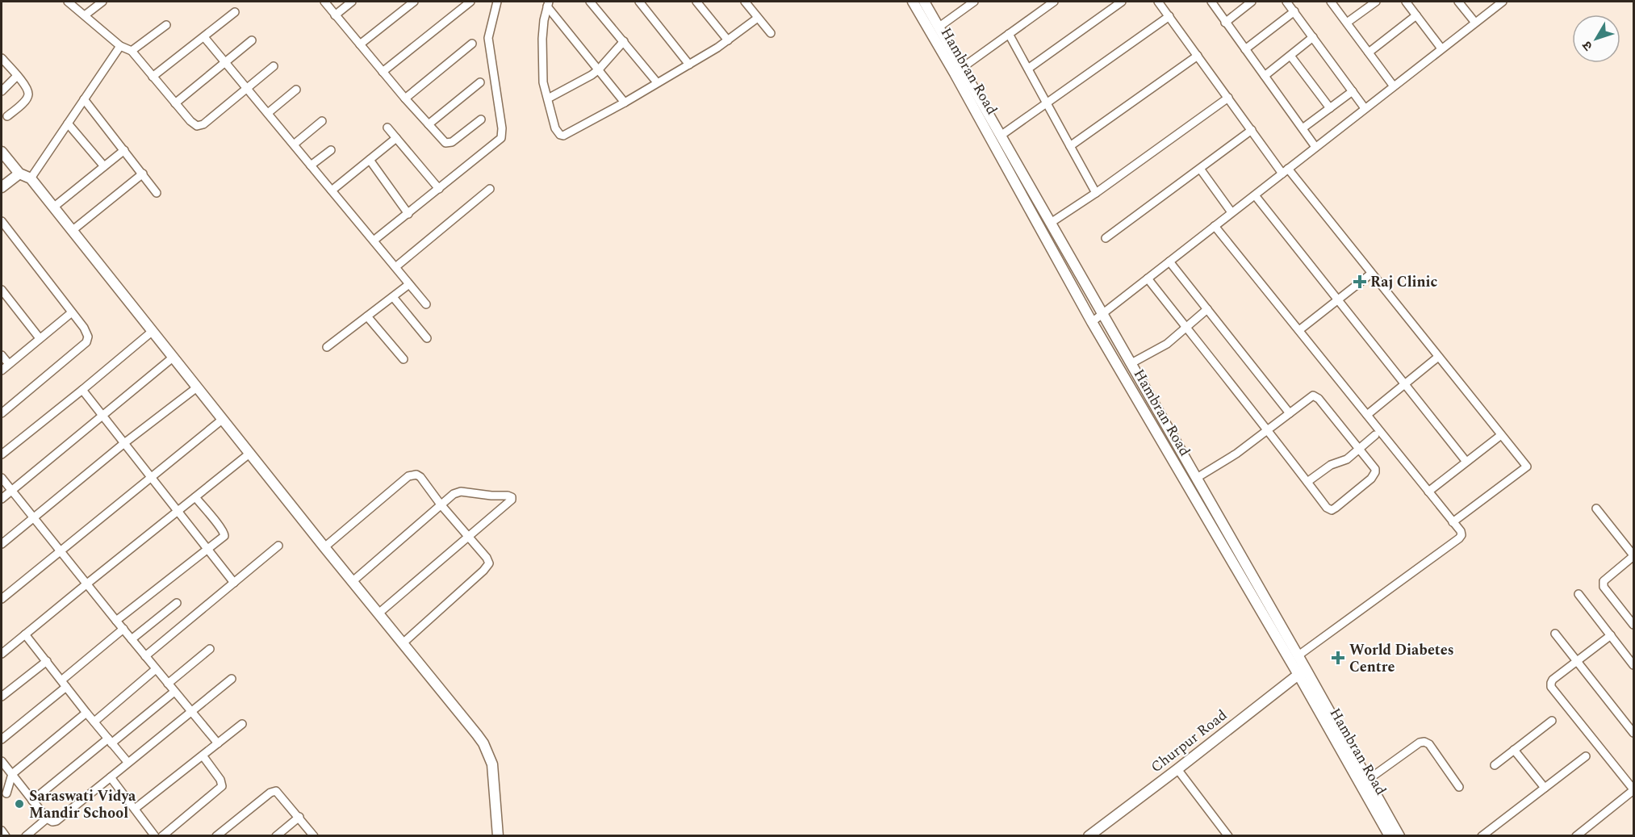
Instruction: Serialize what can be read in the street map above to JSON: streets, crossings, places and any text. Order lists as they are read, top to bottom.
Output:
{
  "streets": {
    "main road": ["Hambran Road", "Churpur Road"]
  },
  "crossings": [
    ["Hambran Road", "Churpur Road"]
  ],
  "places": {
    "health": ["Raj Clinic", "World Diabetes Centre"],
    "other": ["Saraswati Vidya Mandir School"]
  },
  "north": "bottom left"
}
